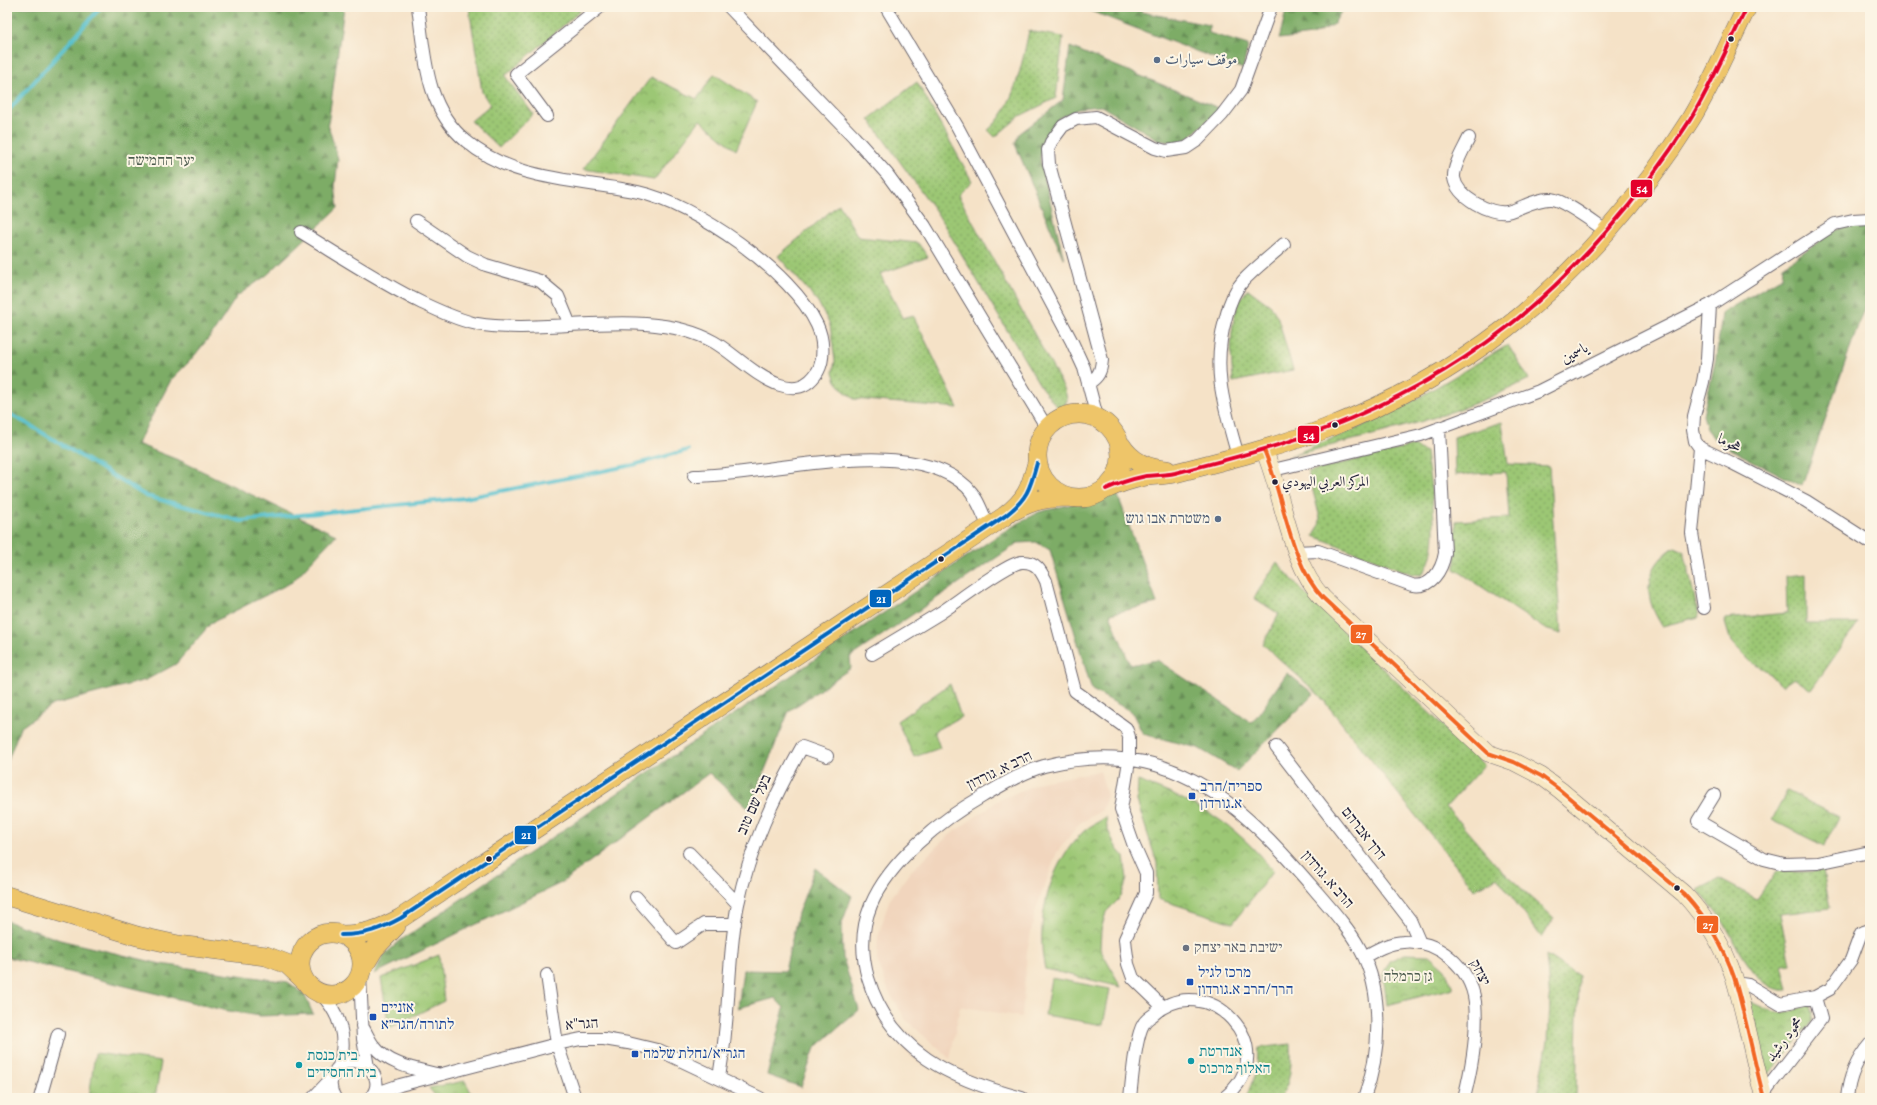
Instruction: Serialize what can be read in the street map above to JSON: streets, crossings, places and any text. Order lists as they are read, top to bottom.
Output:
{
  "streets": {
    "street": [
      "ياسمين",
      "هحوما",
      "הרב א. גורדון",
      "בעל שם טוב",
      "דרך אברהם",
      "יצחק",
      "הגר\"א",
      "محمود رشيد"
    ]
  },
  "crossings": [
    ["ياسمين", "هحوما"],
    ["הרב א. גורדון", "יצחק"],
    ["בעל שם טוב", "הגר\"א"],
    ["דרך אברהם", "יצחק"]
  ],
  "parks": ["יער החמישה", "גן כרמלה"],
  "places": {
    "other": [
      "موقف سيارات",
      "المركز العربي اليهودي",
      "משטרת אבו גוש",
      "ישיבת באר יצחק",
      "אנדרטת האלוף מרכוס",
      "בית כנסת בית החסידים"
    ],
    "transit": [
      "ספריה/הרב א.גורדון",
      "מרכז לגיל הרך/הרב א.גורדון",
      "אזניים לתורה/הגר״א",
      "הגר״א/נחלת שלמה"
    ]
  },
  "lines": ["transit line 54", "transit line 27", "transit line 21"]
}
